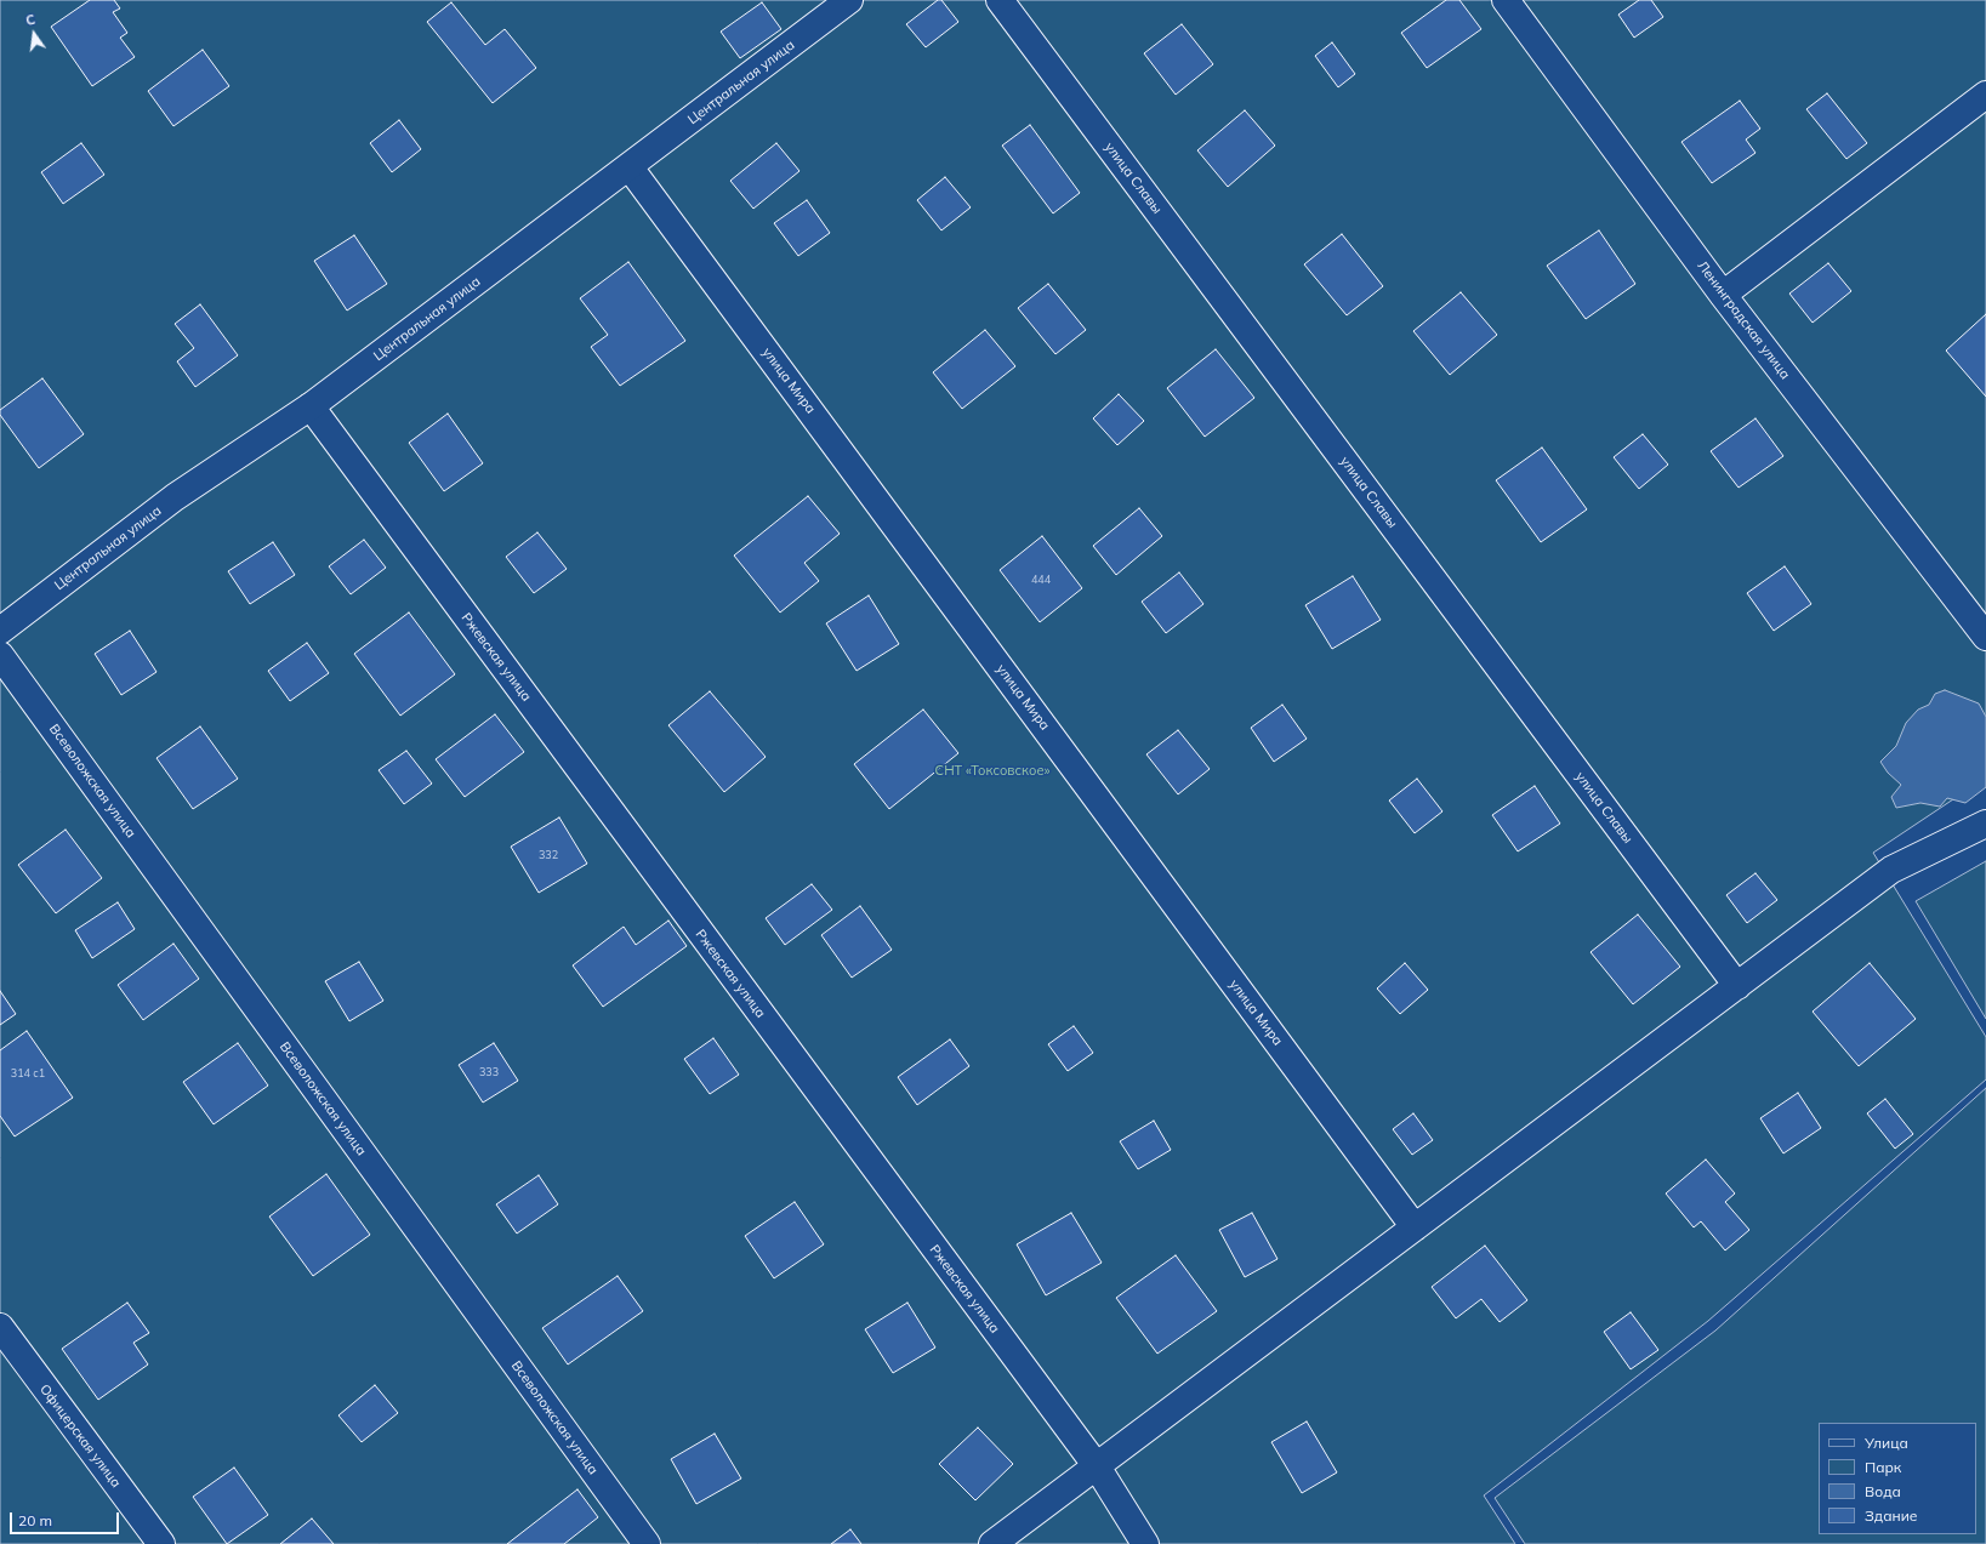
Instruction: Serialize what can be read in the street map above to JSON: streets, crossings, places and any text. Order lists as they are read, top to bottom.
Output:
{
  "streets": {
    "street": [
      "Центральная улица",
      "улица Славы",
      "Ленинградская улица",
      "улица Мира",
      "Ржевская улица",
      "Всеволожская улица",
      "Офицерская улица"
    ]
  },
  "crossings": [
    ["Центральная улица", "улица Мира"],
    ["Центральная улица", "Ржевская улица"]
  ],
  "parks": ["СНТ «Токсовское»"],
  "house_numbers": [
    "444",
    "332",
    "333",
    "314 с1"
  ],
  "legend": [
    "Улица",
    "Парк",
    "Вода",
    "Здание"
  ],
  "scale_bar": "20 m",
  "north": "top"
}
